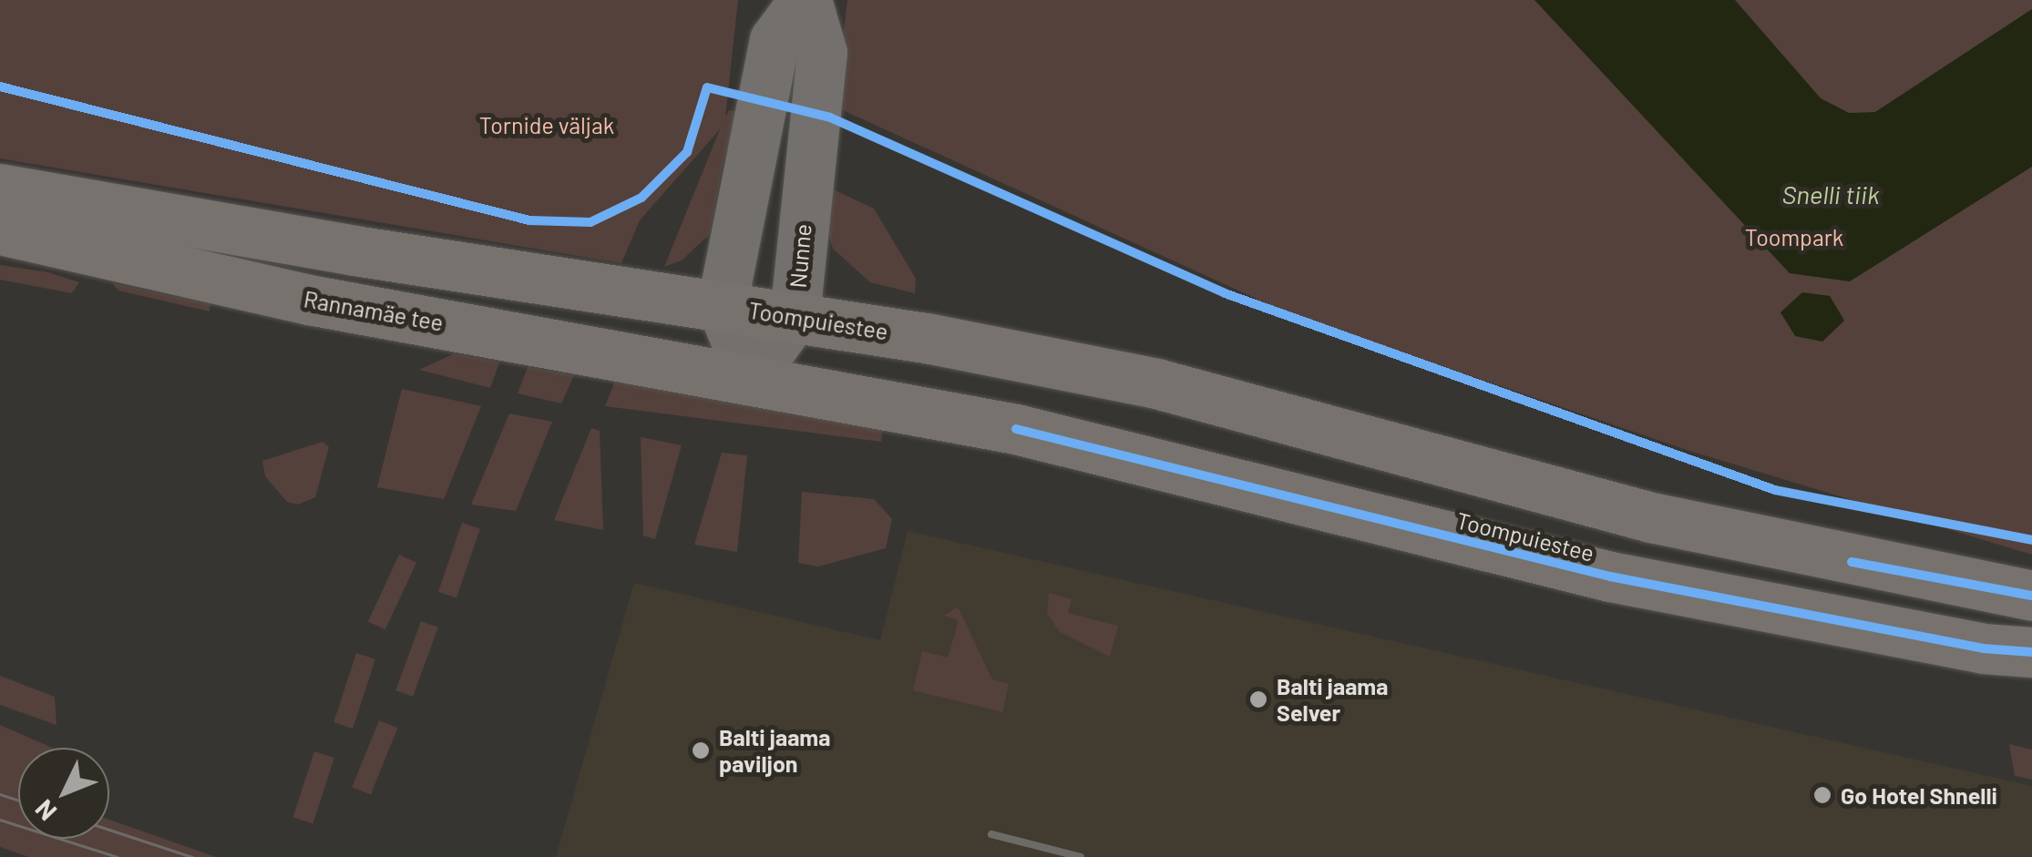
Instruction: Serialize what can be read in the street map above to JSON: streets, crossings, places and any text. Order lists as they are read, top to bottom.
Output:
{
  "streets": {
    "main road": ["Rannamäe tee", "Toompuiestee"],
    "street": ["Nunne"]
  },
  "crossings": [
    ["Nunne", "Rannamäe tee"],
    ["Nunne", "Toompuiestee"],
    ["Rannamäe tee", "Toompuiestee"]
  ],
  "water": ["Snelli tiik"],
  "parks": ["Tornide väljak", "Toompark"],
  "places": ["Balti jaama Selver", "Balti jaama paviljon", "Go Hotel Shnelli"],
  "north": "bottom left"
}
